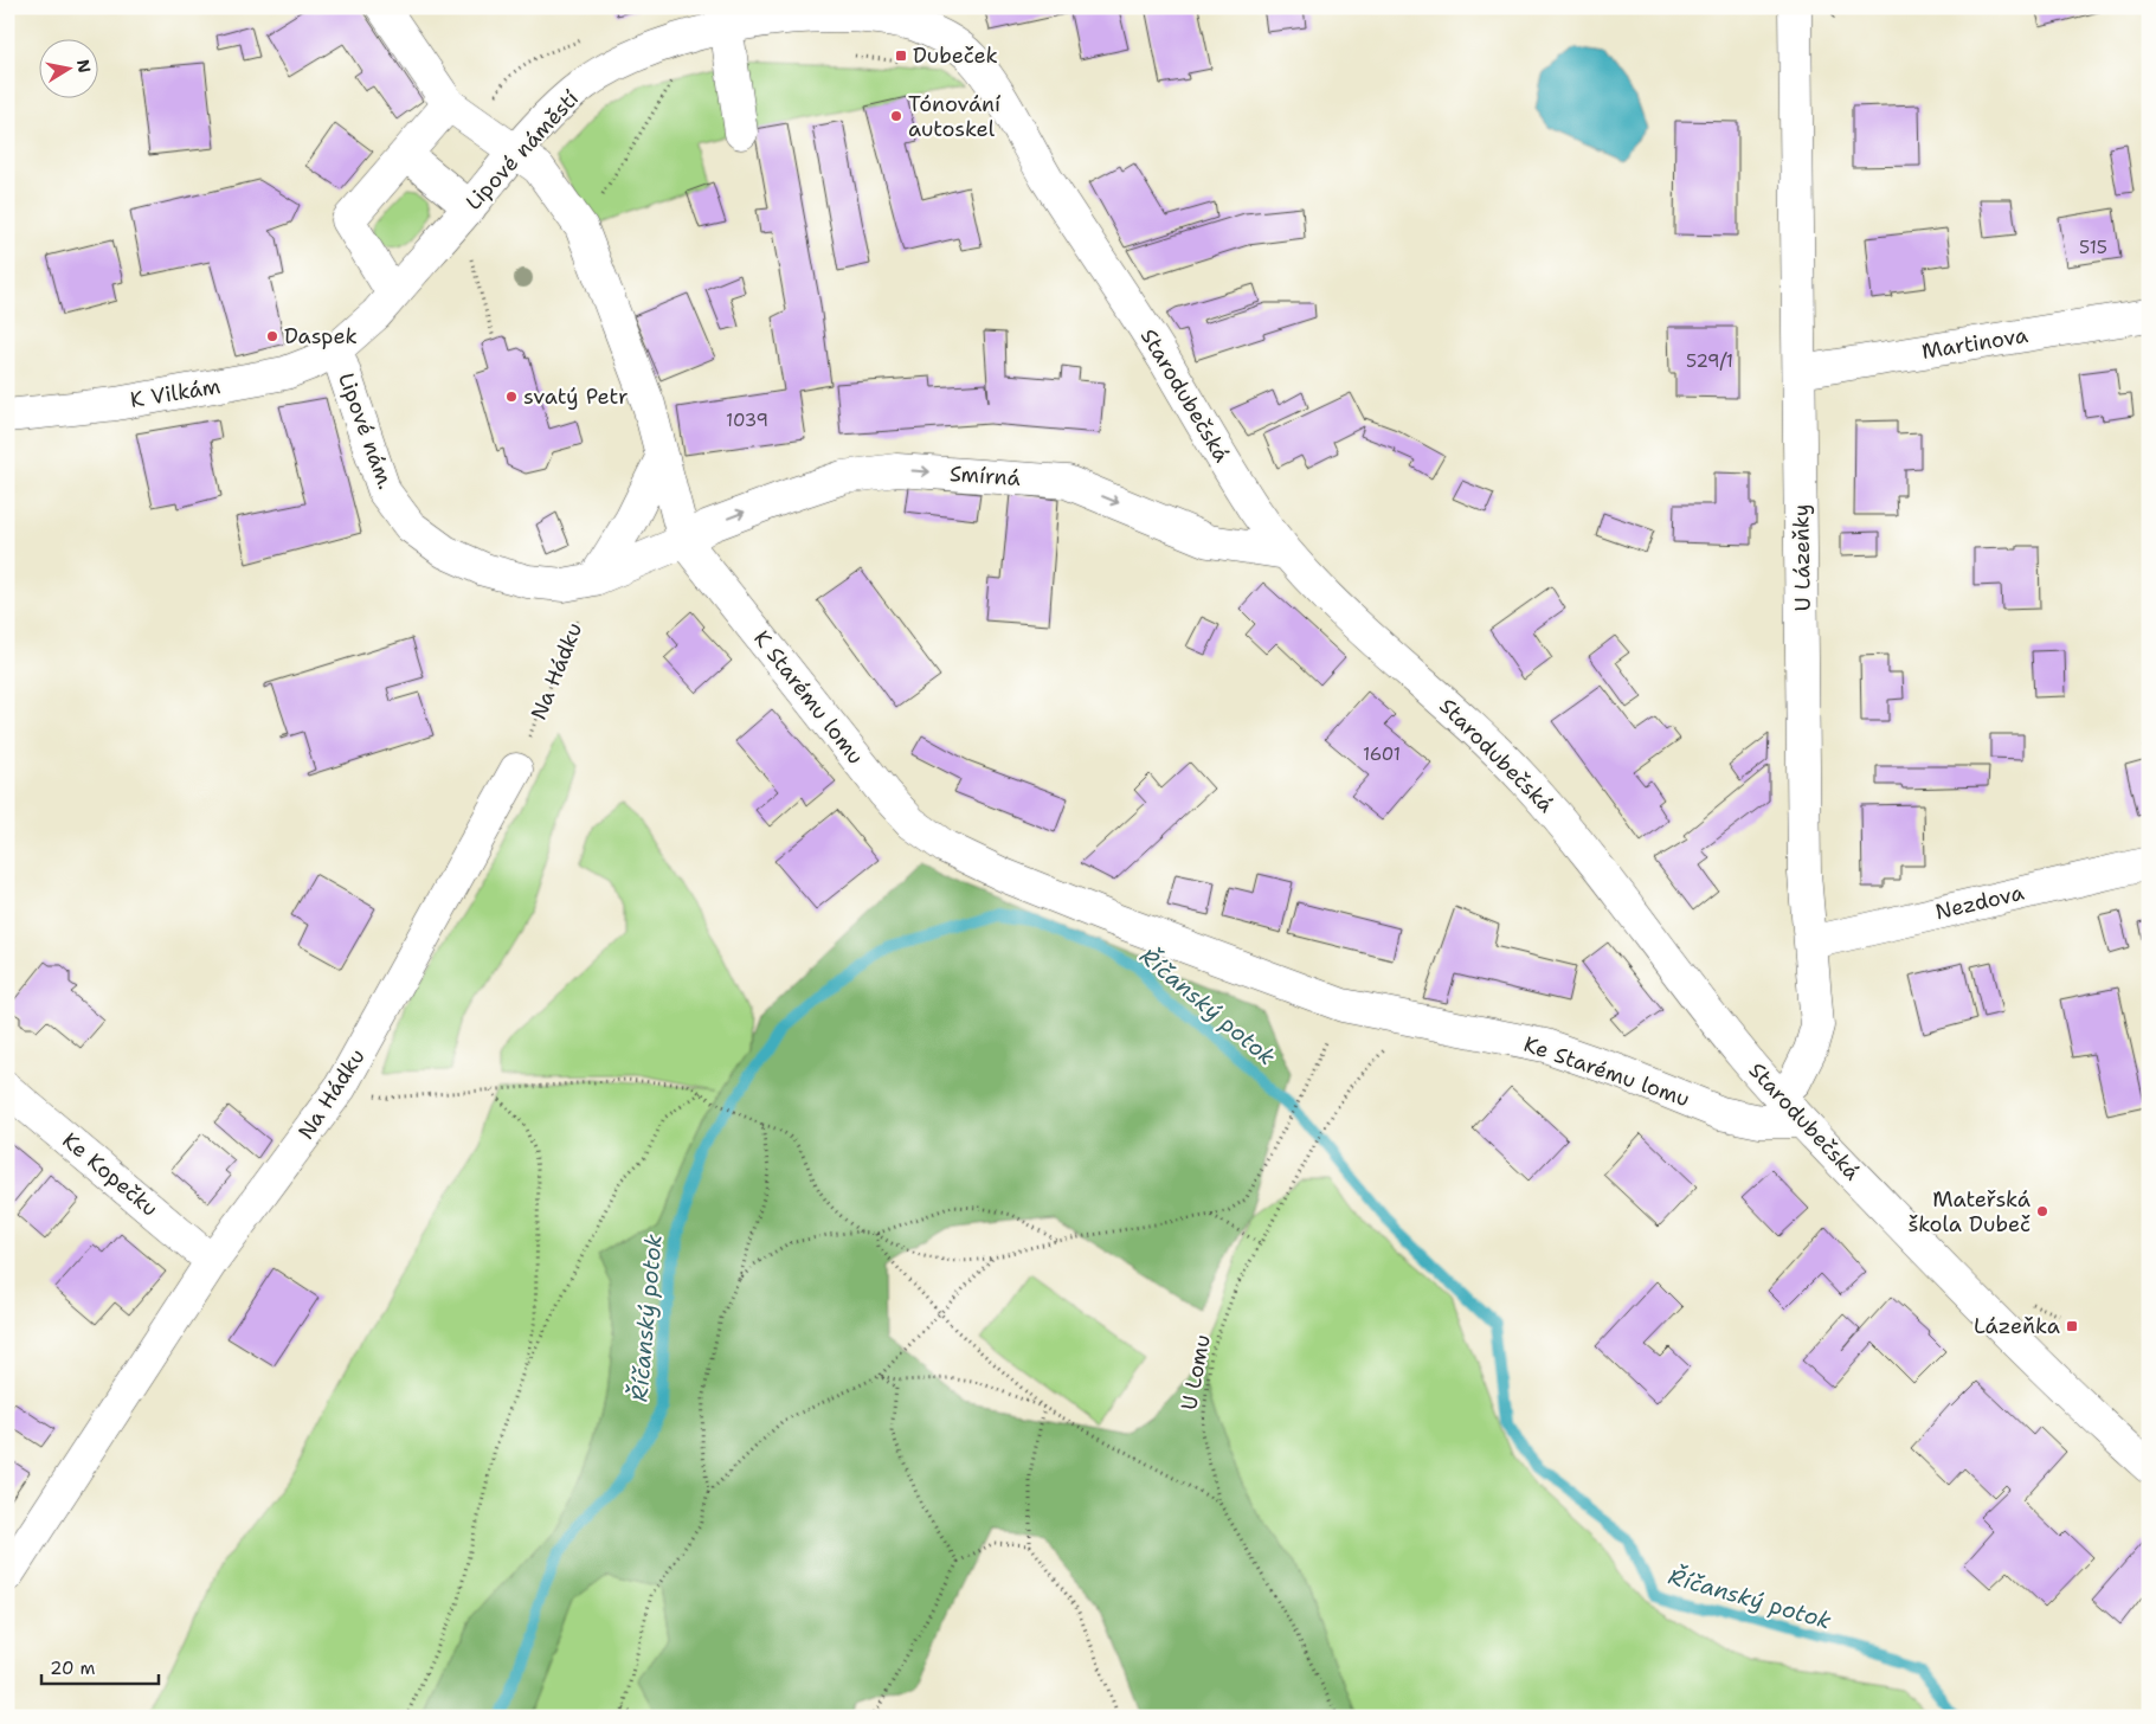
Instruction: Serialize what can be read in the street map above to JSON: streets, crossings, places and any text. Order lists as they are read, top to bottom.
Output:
{
  "streets": {
    "street": [
      "Lipové náměstí",
      "Martinova",
      "K Vilkám",
      "Starodubečská",
      "Lipové nám.",
      "Smírná",
      "U Lázeňky",
      "Na Hádku",
      "K Starému lomu",
      "Nezdova",
      "Ke Starému lomu",
      "Ke Kopečku"
    ],
    "path": ["U Lomu"]
  },
  "crossings": [
    ["Lipové náměstí", "K Vilkám"],
    ["Lipové náměstí", "Starodubečská"],
    ["Lipové náměstí", "Lipové nám."],
    ["Lipové náměstí", "K Starému lomu"],
    ["Martinova", "U Lázeňky"],
    ["K Vilkám", "Lipové nám."],
    ["Starodubečská", "Smírná"],
    ["Starodubečská", "U Lázeňky"],
    ["Starodubečská", "Ke Starému lomu"],
    ["Lipové nám.", "Smírná"],
    ["Lipové nám.", "Na Hádku"],
    ["Lipové nám.", "K Starému lomu"],
    ["Smírná", "K Starému lomu"],
    ["U Lázeňky", "Nezdova"],
    ["Na Hádku", "Ke Kopečku"],
    ["K Starému lomu", "Ke Starému lomu"],
    ["Ke Starému lomu", "U Lomu"]
  ],
  "one_way": ["Smírná"],
  "water": ["Říčanský potok"],
  "places": {
    "transit": ["Dubeček", "Lázeňka"],
    "other": [
      "Tónování autoskel",
      "Daspek",
      "svatý Petr",
      "Mateřská škola Dubeč"
    ]
  },
  "house_numbers": [
    "515",
    "529/1",
    "1039",
    "1601"
  ],
  "scale_bar": "20 m",
  "north": "right"
}
